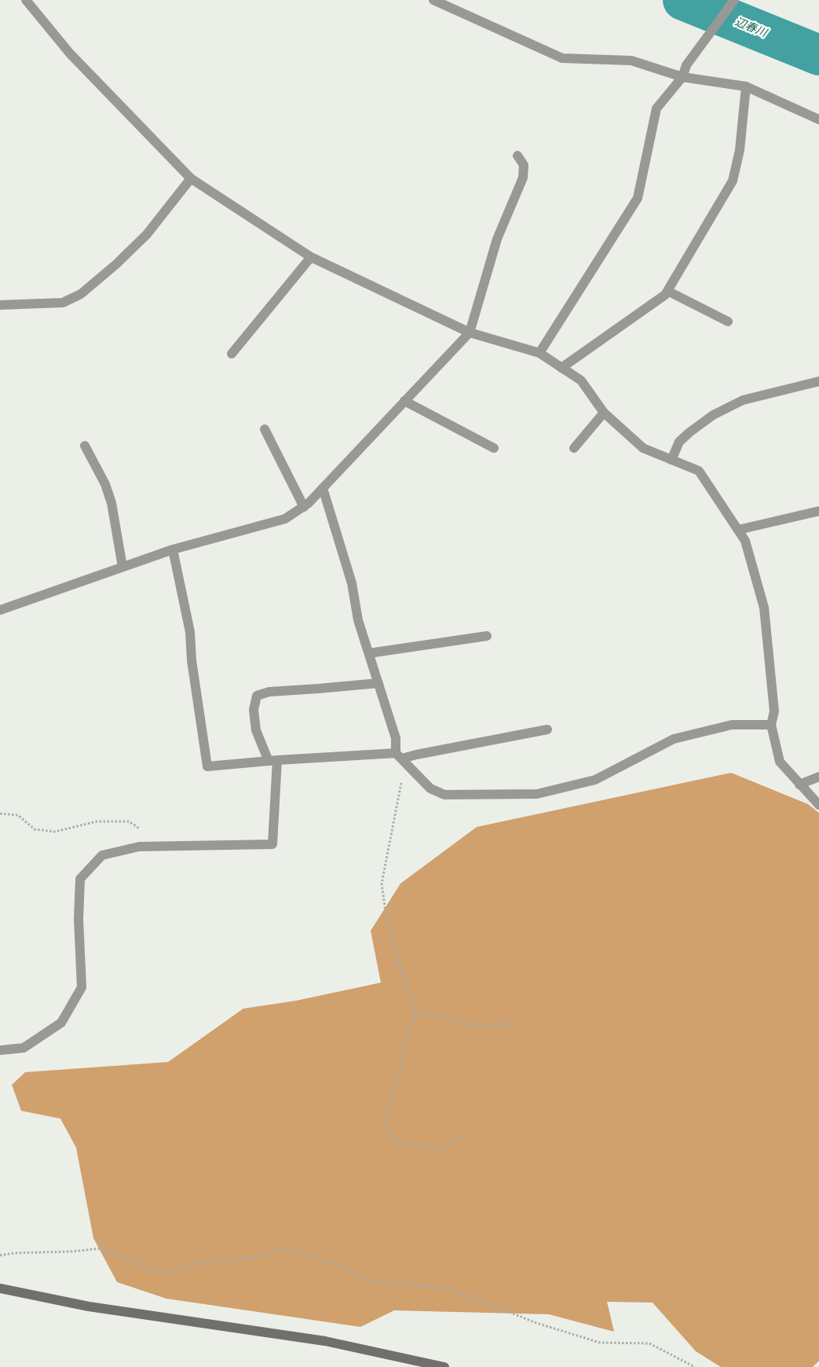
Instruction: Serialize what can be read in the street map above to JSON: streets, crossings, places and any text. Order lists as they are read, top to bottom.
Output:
{
  "water": ["辺春川"]
}
